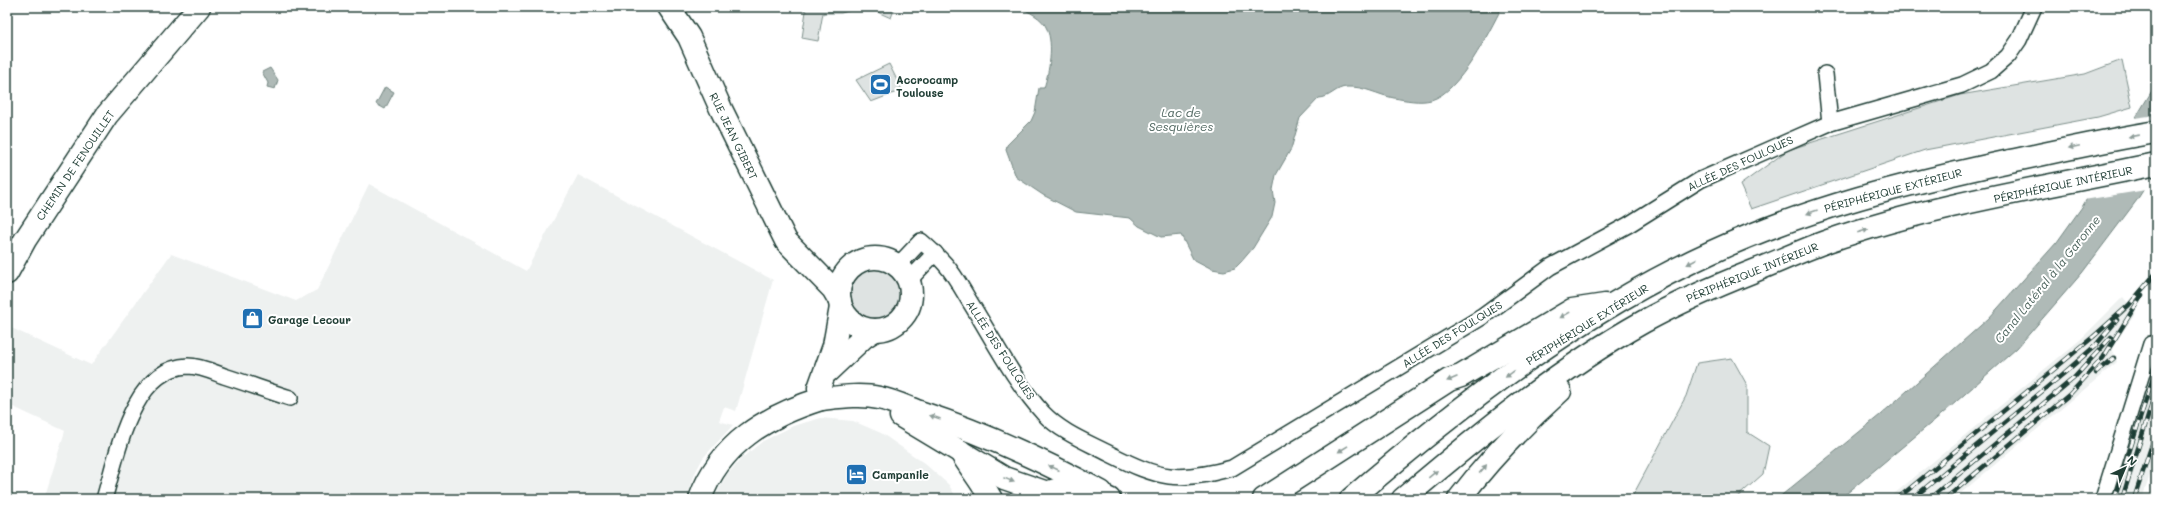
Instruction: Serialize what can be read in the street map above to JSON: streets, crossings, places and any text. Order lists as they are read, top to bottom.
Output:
{
  "streets": {
    "main road": [
      "RUE JEAN GIBERT",
      "CHEMIN DE FENOUILLET",
      "PÉRIPHÉRIQUE INTÉRIEUR",
      "PÉRIPHÉRIQUE EXTÉRIEUR"
    ],
    "street": ["ALLÉE DES FOULQUES"]
  },
  "crossings": [
    ["RUE JEAN GIBERT", "ALLÉE DES FOULQUES"]
  ],
  "water": ["Lac de Sesquières", "Canal Latéral à la Garonne"],
  "places": {
    "sports": ["Accrocamp Toulouse"],
    "shop": ["Garage Lecour"],
    "hotel": ["Campanile"]
  },
  "north": "top right"
}
